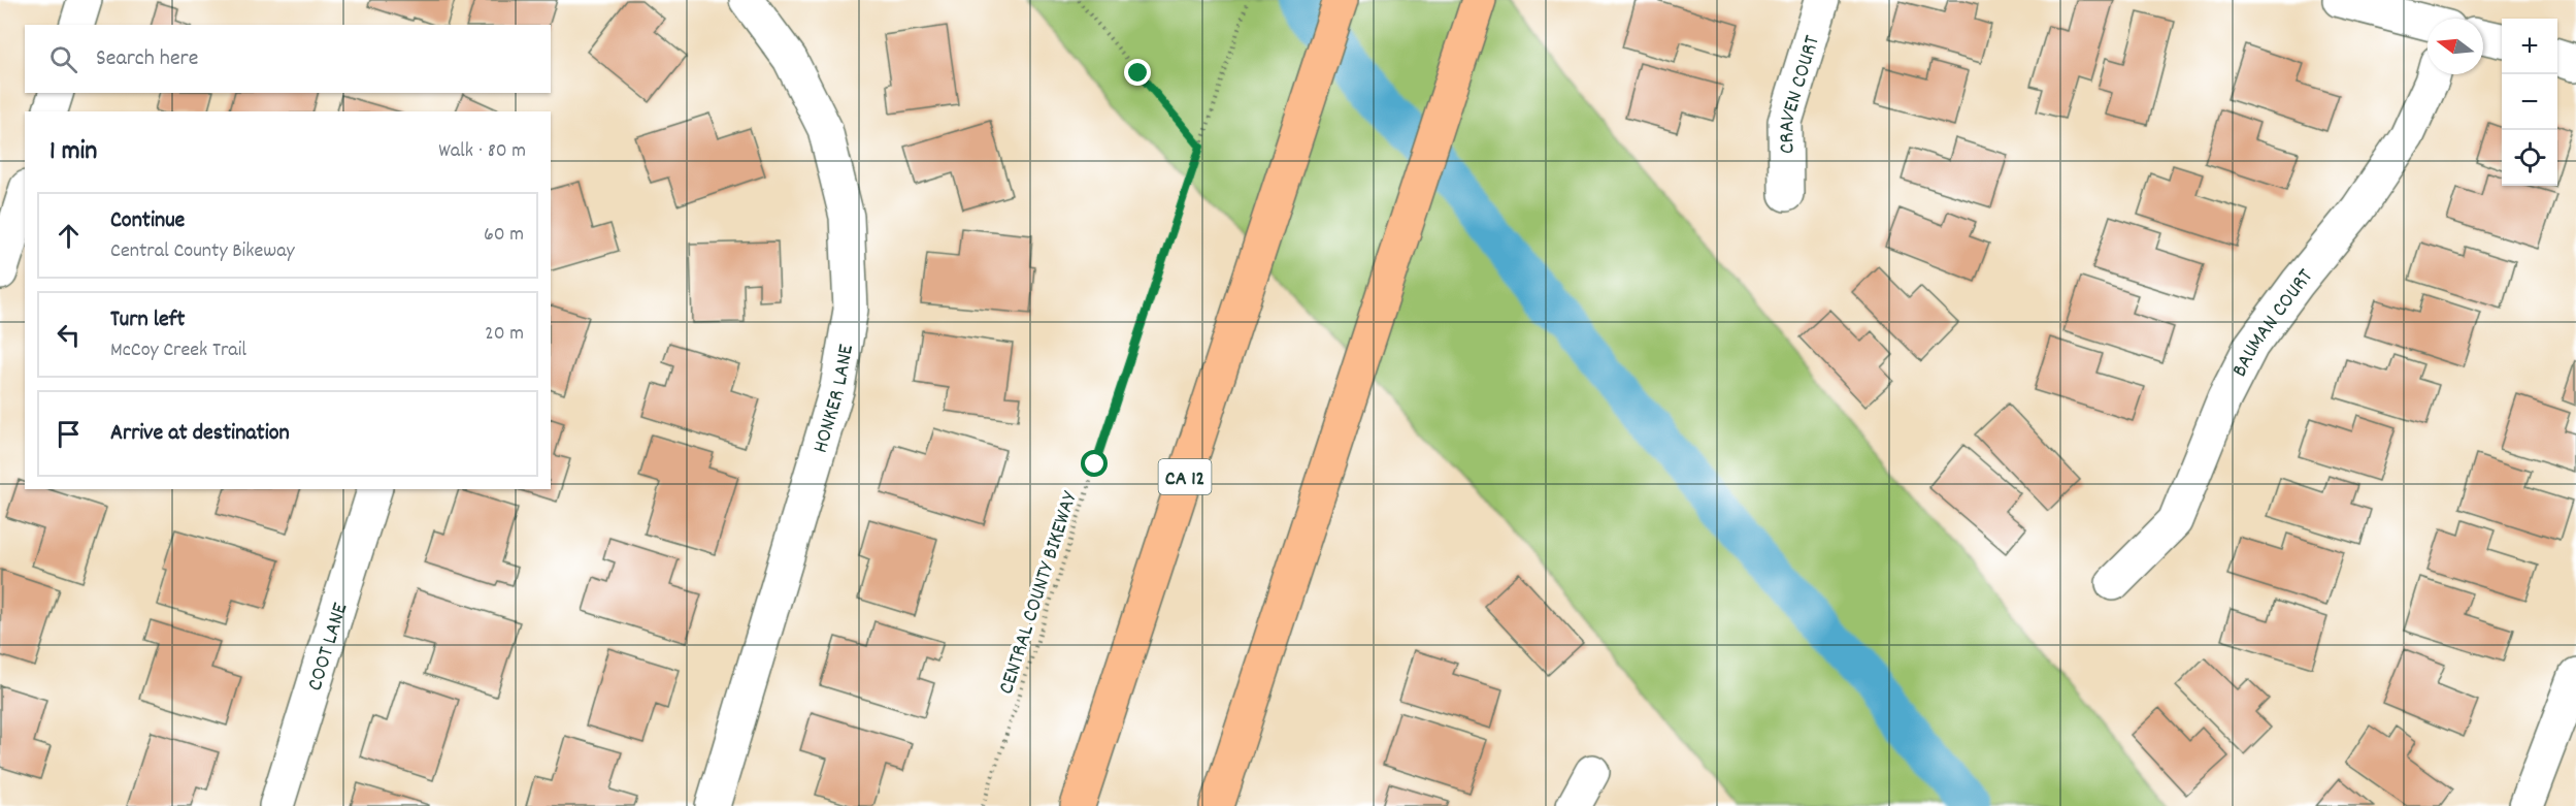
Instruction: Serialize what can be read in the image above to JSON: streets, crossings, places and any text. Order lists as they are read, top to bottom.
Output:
{
  "streets": {
    "highway": ["CA 12"],
    "street": [
      "CRAVEN COURT",
      "BAUMAN COURT",
      "HONKER LANE",
      "COOT LANE"
    ],
    "path": ["CENTRAL COUNTY BIKEWAY"]
  },
  "north": "left",
  "page": {
    "map_buttons": ["+", "−"],
    "search": "Search here",
    "heading": ["1 min", "Walk · 80 m"],
    "list": [
      ["Continue", "Central County Bikeway", "60 m"],
      ["Turn left", "McCoy Creek Trail", "20 m"],
      "Arrive at destination"
    ]
  }
}
